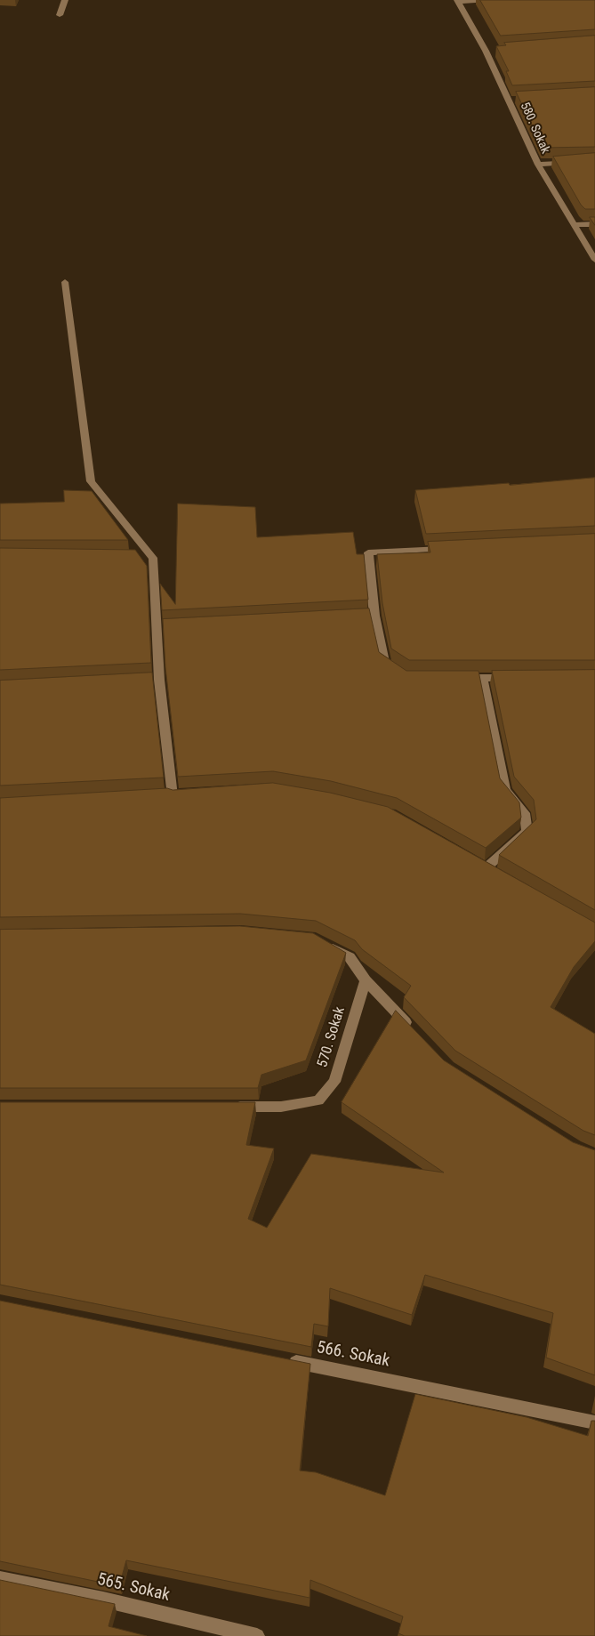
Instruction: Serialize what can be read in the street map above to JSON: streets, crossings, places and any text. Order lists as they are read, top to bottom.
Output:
{
  "streets": {
    "street": [
      "580. Sokak",
      "570. Sokak",
      "566. Sokak",
      "565. Sokak"
    ]
  }
}
